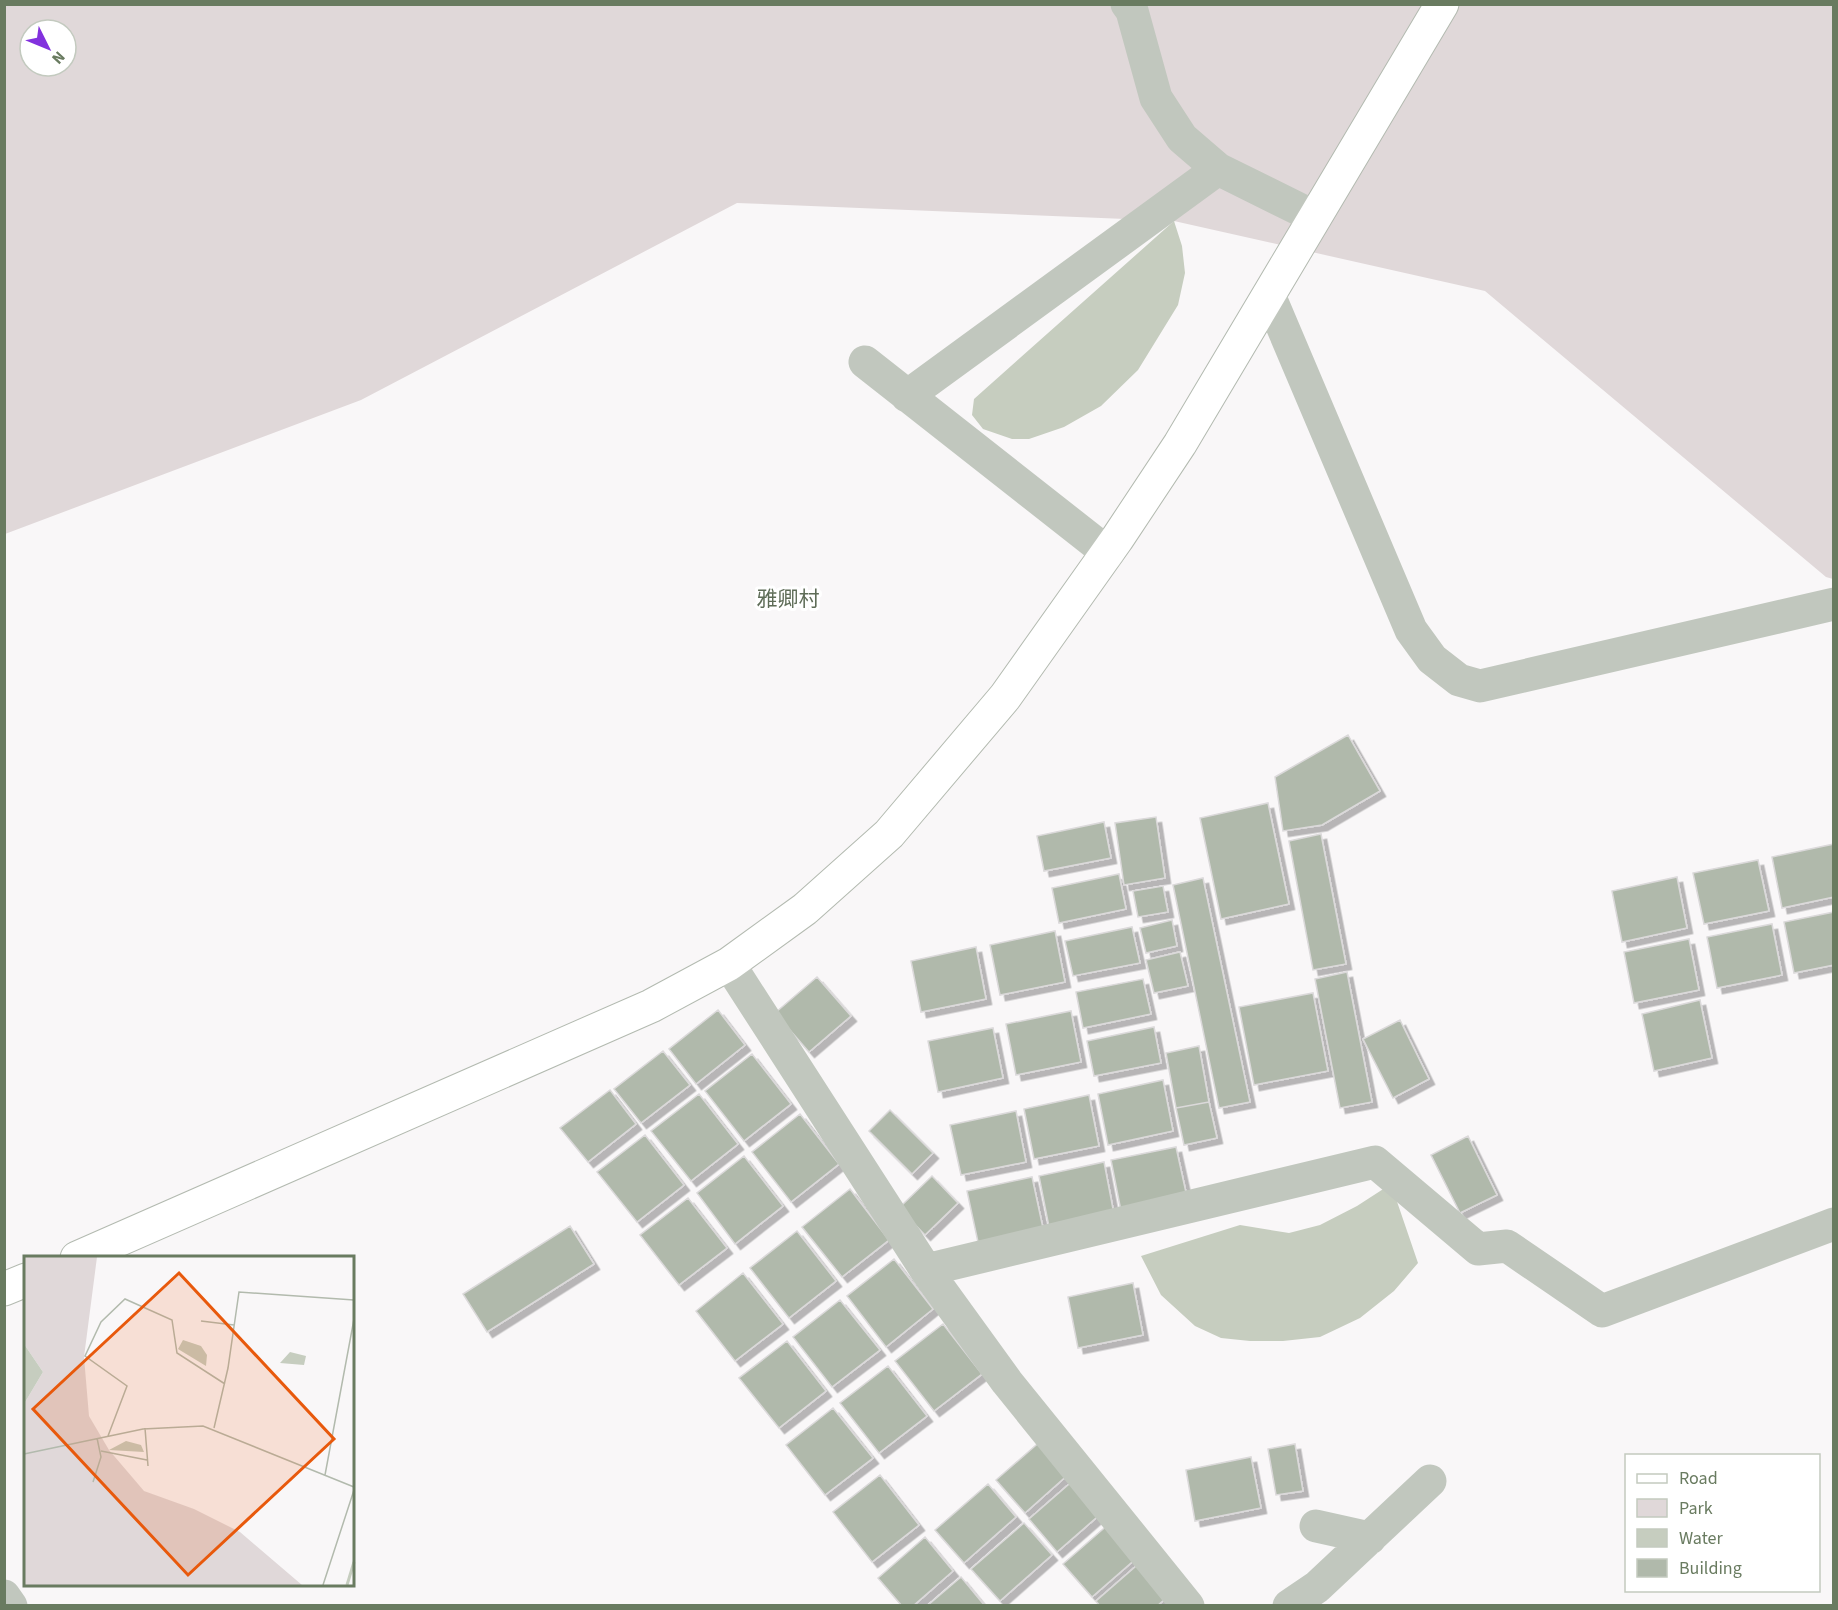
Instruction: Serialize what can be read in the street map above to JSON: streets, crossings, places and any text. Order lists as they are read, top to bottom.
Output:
{
  "districts": ["雅卿村"],
  "legend": [
    "Road",
    "Park",
    "Water",
    "Building"
  ],
  "north": "bottom right"
}
